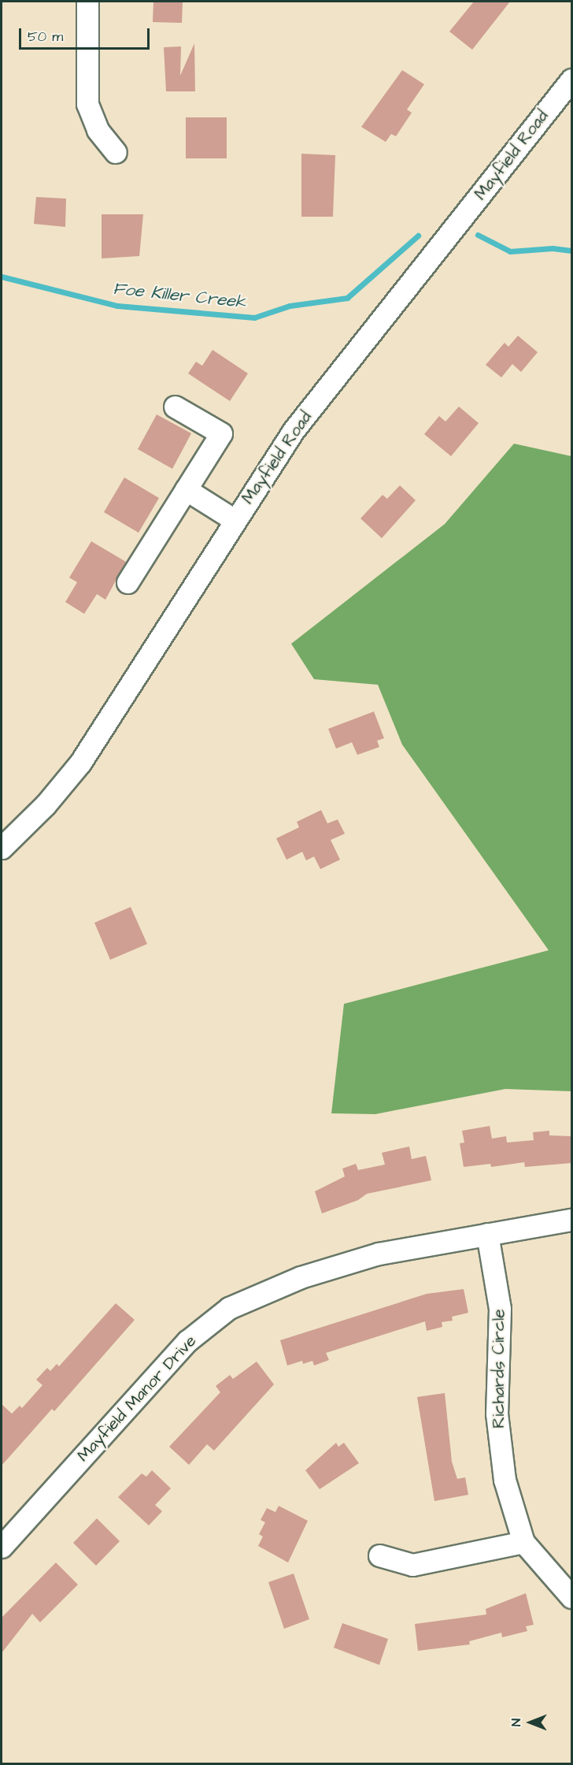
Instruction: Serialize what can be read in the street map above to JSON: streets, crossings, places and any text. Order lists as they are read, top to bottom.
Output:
{
  "streets": {
    "street": ["Mayfield Road", "Richards Circle", "Mayfield Manor Drive"]
  },
  "crossings": [
    ["Richards Circle", "Mayfield Manor Drive"]
  ],
  "water": ["Foe Killer Creek"],
  "scale_bar": "50 m",
  "north": "left"
}
